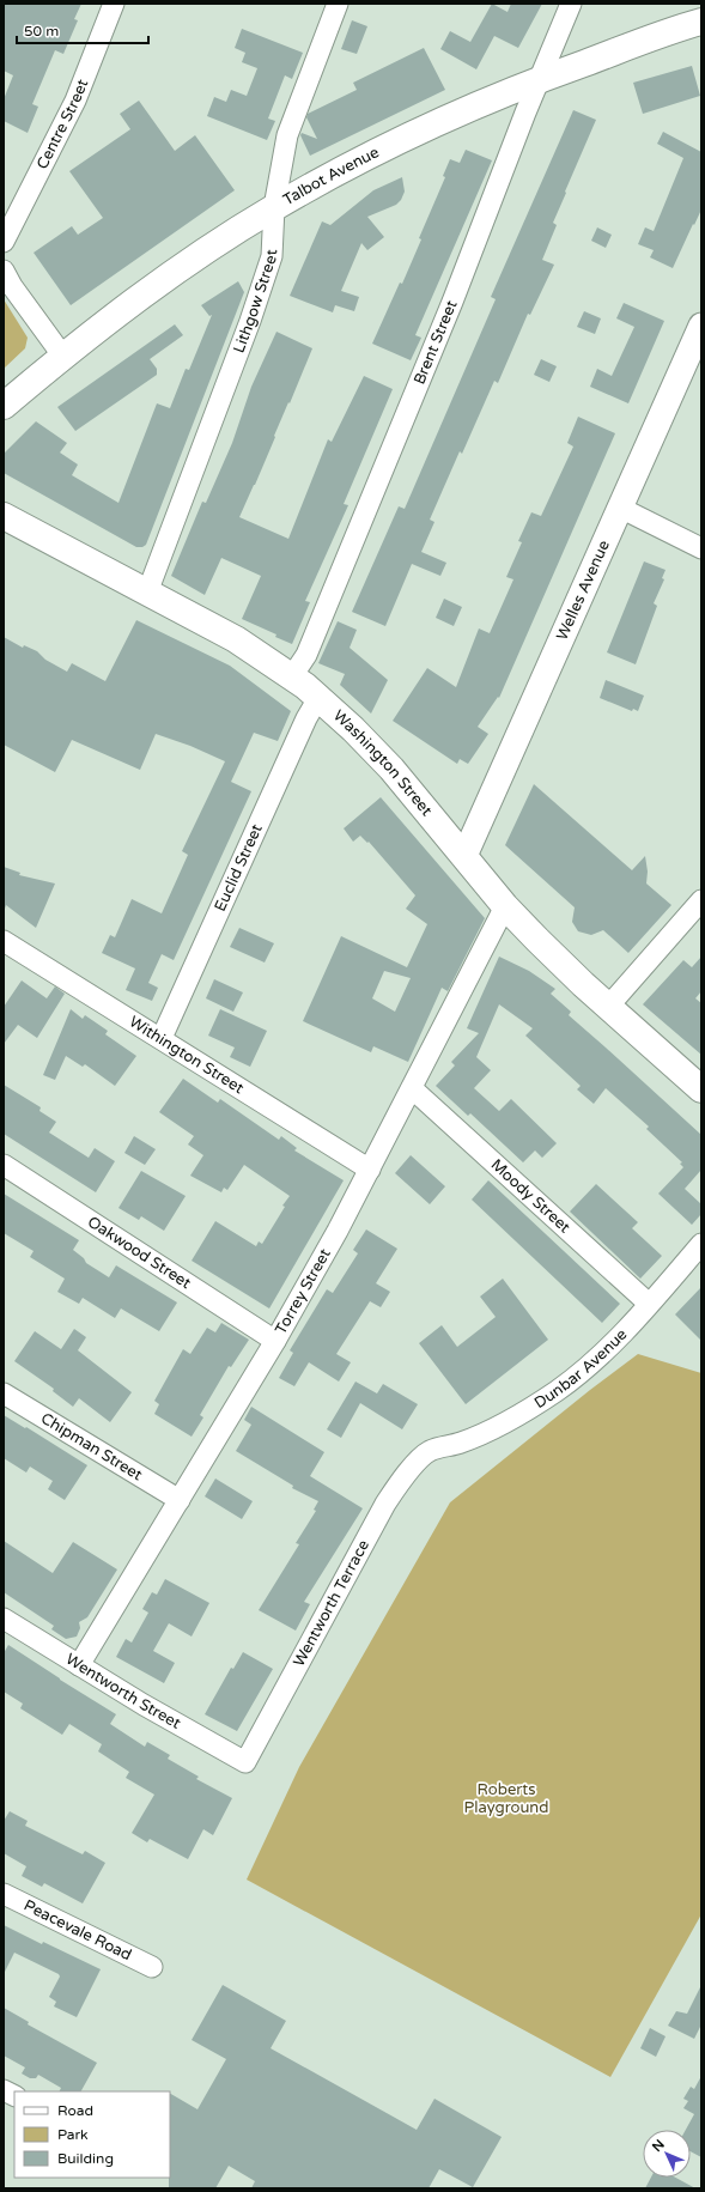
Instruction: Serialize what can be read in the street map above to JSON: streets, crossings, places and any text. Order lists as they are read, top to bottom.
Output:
{
  "streets": {
    "main road": ["Talbot Avenue", "Washington Street"],
    "street": [
      "Centre Street",
      "Lithgow Street",
      "Brent Street",
      "Welles Avenue",
      "Euclid Street",
      "Withington Street",
      "Moody Street",
      "Oakwood Street",
      "Torrey Street",
      "Dunbar Avenue",
      "Chipman Street",
      "Wentworth Terrace",
      "Wentworth Street",
      "Peacevale Road"
    ]
  },
  "crossings": [
    ["Talbot Avenue", "Lithgow Street"],
    ["Talbot Avenue", "Brent Street"],
    ["Lithgow Street", "Washington Street"],
    ["Brent Street", "Washington Street"],
    ["Welles Avenue", "Washington Street"],
    ["Washington Street", "Euclid Street"],
    ["Washington Street", "Torrey Street"],
    ["Euclid Street", "Withington Street"],
    ["Withington Street", "Torrey Street"],
    ["Moody Street", "Torrey Street"],
    ["Moody Street", "Dunbar Avenue"],
    ["Oakwood Street", "Torrey Street"],
    ["Torrey Street", "Chipman Street"],
    ["Torrey Street", "Wentworth Street"],
    ["Dunbar Avenue", "Wentworth Terrace"],
    ["Wentworth Terrace", "Wentworth Street"]
  ],
  "parks": ["Roberts Playground"],
  "legend": ["Road", "Park", "Building"],
  "scale_bar": "50 m",
  "north": "top left"
}
